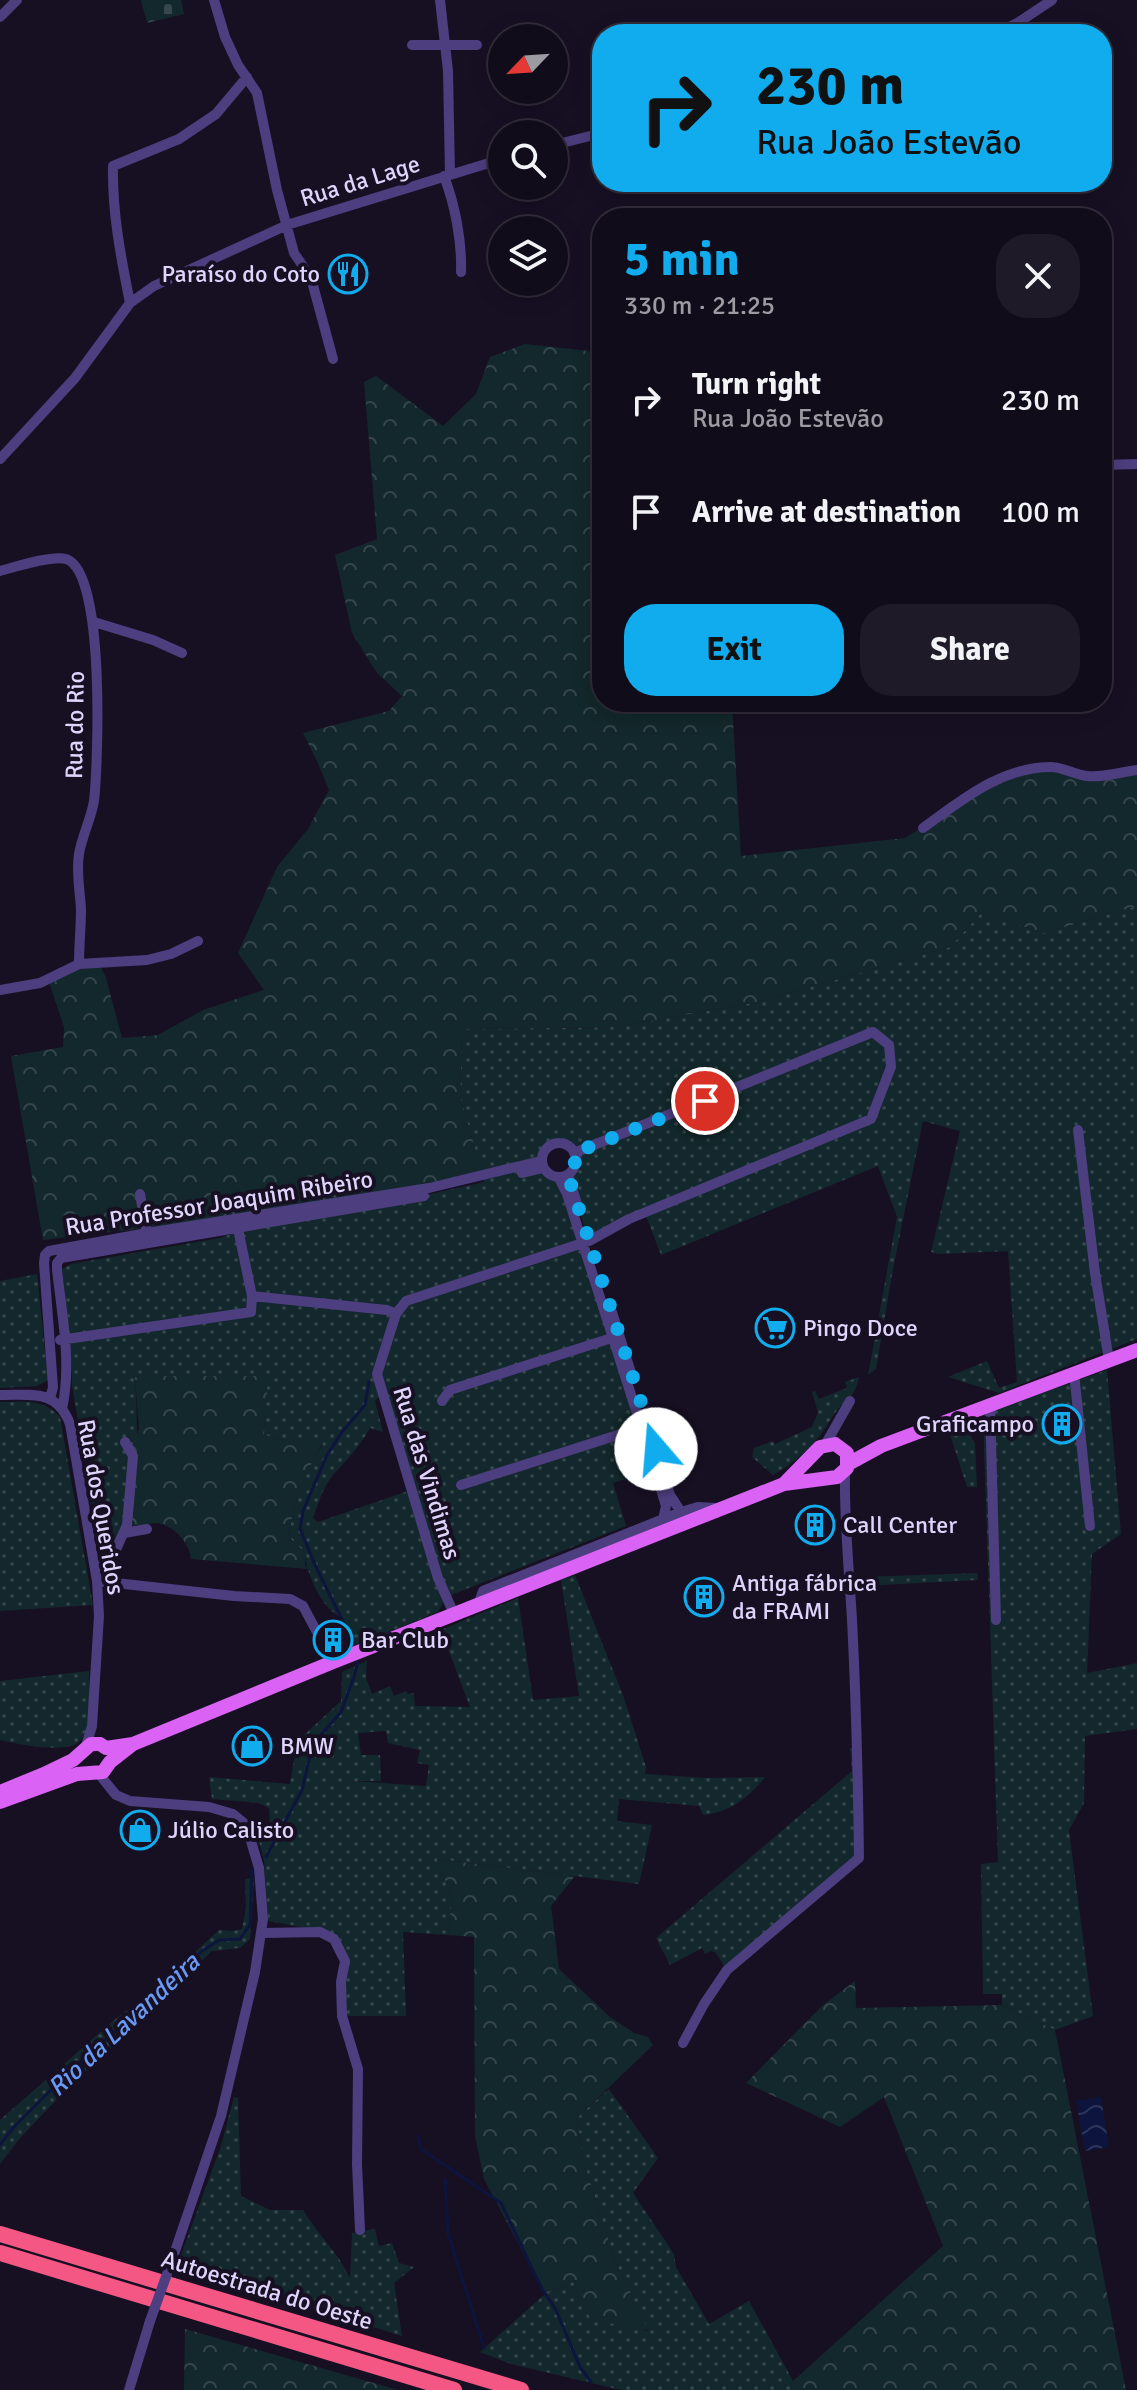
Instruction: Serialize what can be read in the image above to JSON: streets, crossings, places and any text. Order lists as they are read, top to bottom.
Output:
{
  "streets": {
    "highway": ["Autoestrada do Oeste"],
    "street": [
      "Rua da Lage",
      "Rua do Rio",
      "Rua Professor Joaquim Ribeiro",
      "Rua das Vindimas",
      "Rua dos Queridos"
    ]
  },
  "crossings": [
    ["Rua Professor Joaquim Ribeiro", "Rua dos Queridos"]
  ],
  "water": ["Rio da Lavandeira"],
  "places": {
    "restaurant": ["Paraíso do Coto"],
    "supermarket": ["Pingo Doce"],
    "building": [
      "Graficampo",
      "Call Center",
      "Antiga fábrica da FRAMI",
      "Bar Club"
    ],
    "shop": ["BMW", "Júlio Calisto"]
  },
  "north": "bottom left",
  "page": {
    "turn": ["230 m", "Rua João Estevão"],
    "heading": ["5 min", "330 m · 21:25"],
    "list": [
      {
        "name": "Turn right",
        "note": "Rua João Estevão",
        "value": "230 m"
      },
      {
        "name": "Arrive at destination",
        "value": "100 m"
      }
    ],
    "buttons": ["Exit", "Share"]
  }
}
